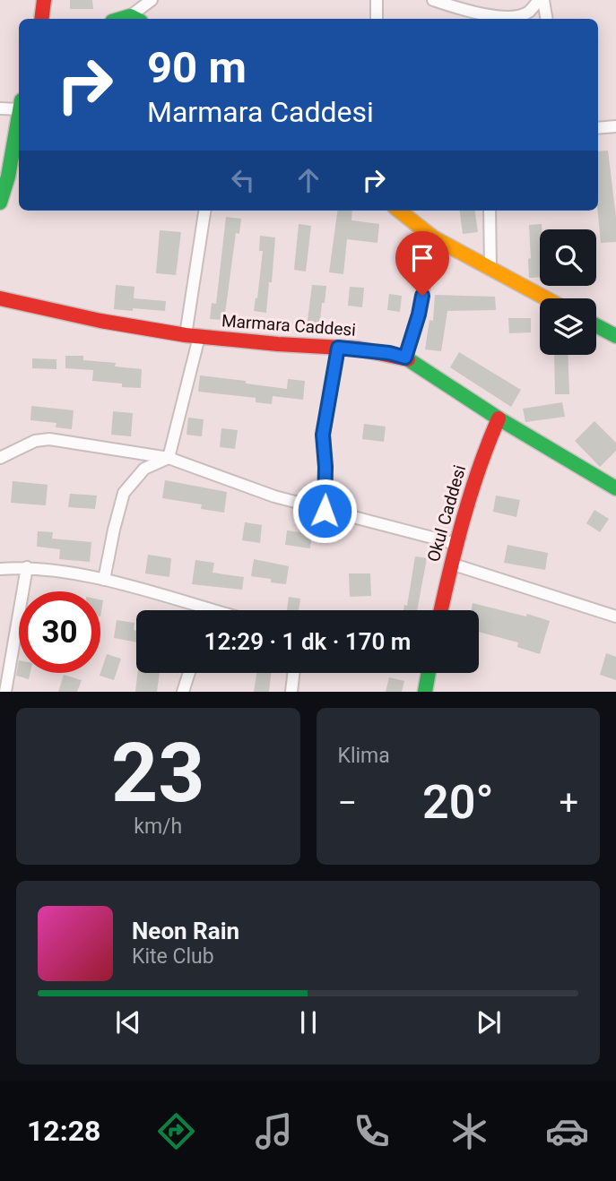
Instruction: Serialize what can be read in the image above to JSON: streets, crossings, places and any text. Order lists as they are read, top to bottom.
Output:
{
  "streets": {
    "street": ["Marmara Caddesi", "Okul Caddesi"]
  },
  "crossings": [
    ["Marmara Caddesi", "Okul Caddesi"]
  ],
  "page": {
    "turn": ["90 m", "Marmara Caddesi"],
    "limit": "30",
    "trip": "12:29 · 1 dk · 170 m",
    "tile": [
      ["23", "km/h"],
      "Klima"
    ],
    "heat": ["−", "20°", "+"],
    "song": ["Neon Rain", "Kite Club"],
    "tabs": "12:28"
  }
}
